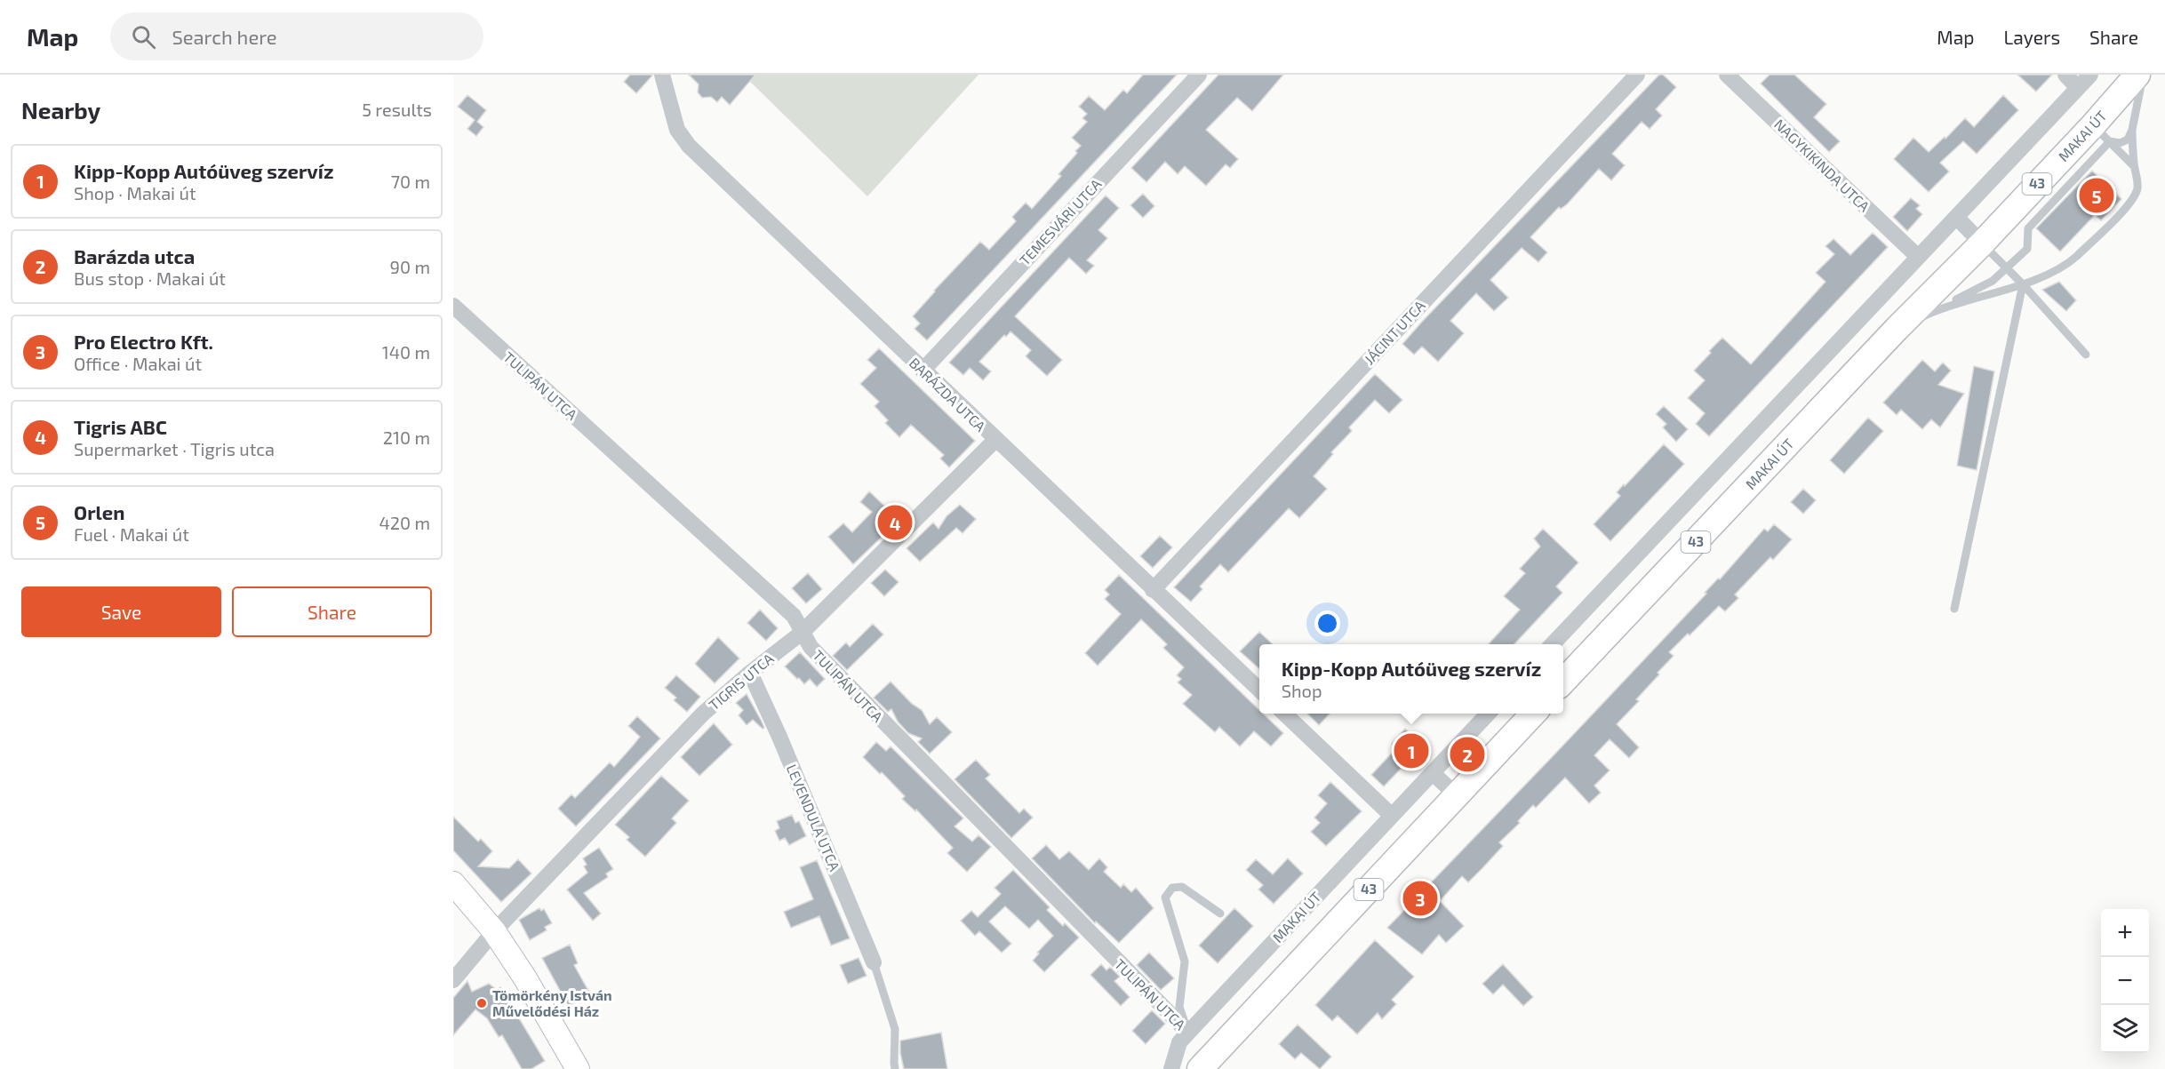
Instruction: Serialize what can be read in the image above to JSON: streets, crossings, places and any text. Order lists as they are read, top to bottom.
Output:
{
  "streets": {
    "main road": ["MAKAI ÚT", "43"],
    "street": [
      "NAGYKIKINDA UTCA",
      "TEMESVÁRI UTCA",
      "JÁCINT UTCA",
      "TULIPÁN UTCA",
      "BARÁZDA UTCA",
      "TIGRIS UTCA",
      "LEVENDULA UTCA"
    ]
  },
  "crossings": [
    ["MAKAI ÚT", "TULIPÁN UTCA"],
    ["TEMESVÁRI UTCA", "BARÁZDA UTCA"],
    ["JÁCINT UTCA", "BARÁZDA UTCA"],
    ["TULIPÁN UTCA", "TIGRIS UTCA"],
    ["BARÁZDA UTCA", "TIGRIS UTCA"],
    ["TIGRIS UTCA", "LEVENDULA UTCA"]
  ],
  "places": ["Tömörkény István Művelődési Ház"],
  "page": {
    "header": "Map",
    "search": "Search here",
    "nav": ["Map", "Layers", "Share"],
    "heading": ["Nearby", "5 results"],
    "list": [
      {
        "mark": "1",
        "name": "Kipp-Kopp Autóüveg szervíz",
        "note": "Shop · Makai út",
        "value": "70 m"
      },
      {
        "mark": "2",
        "name": "Barázda utca",
        "note": "Bus stop · Makai út",
        "value": "90 m"
      },
      {
        "mark": "3",
        "name": "Pro Electro Kft.",
        "note": "Office · Makai út",
        "value": "140 m"
      },
      {
        "mark": "4",
        "name": "Tigris ABC",
        "note": "Supermarket · Tigris utca",
        "value": "210 m"
      },
      {
        "mark": "5",
        "name": "Orlen",
        "note": "Fuel · Makai út",
        "value": "420 m"
      }
    ],
    "pins": [
      "5",
      "4",
      "1",
      "2",
      "3"
    ],
    "buttons": ["Save", "Share"],
    "popup": ["Kipp-Kopp Autóüveg szervíz", "Shop"],
    "map_buttons": ["+", "−"]
  }
}
